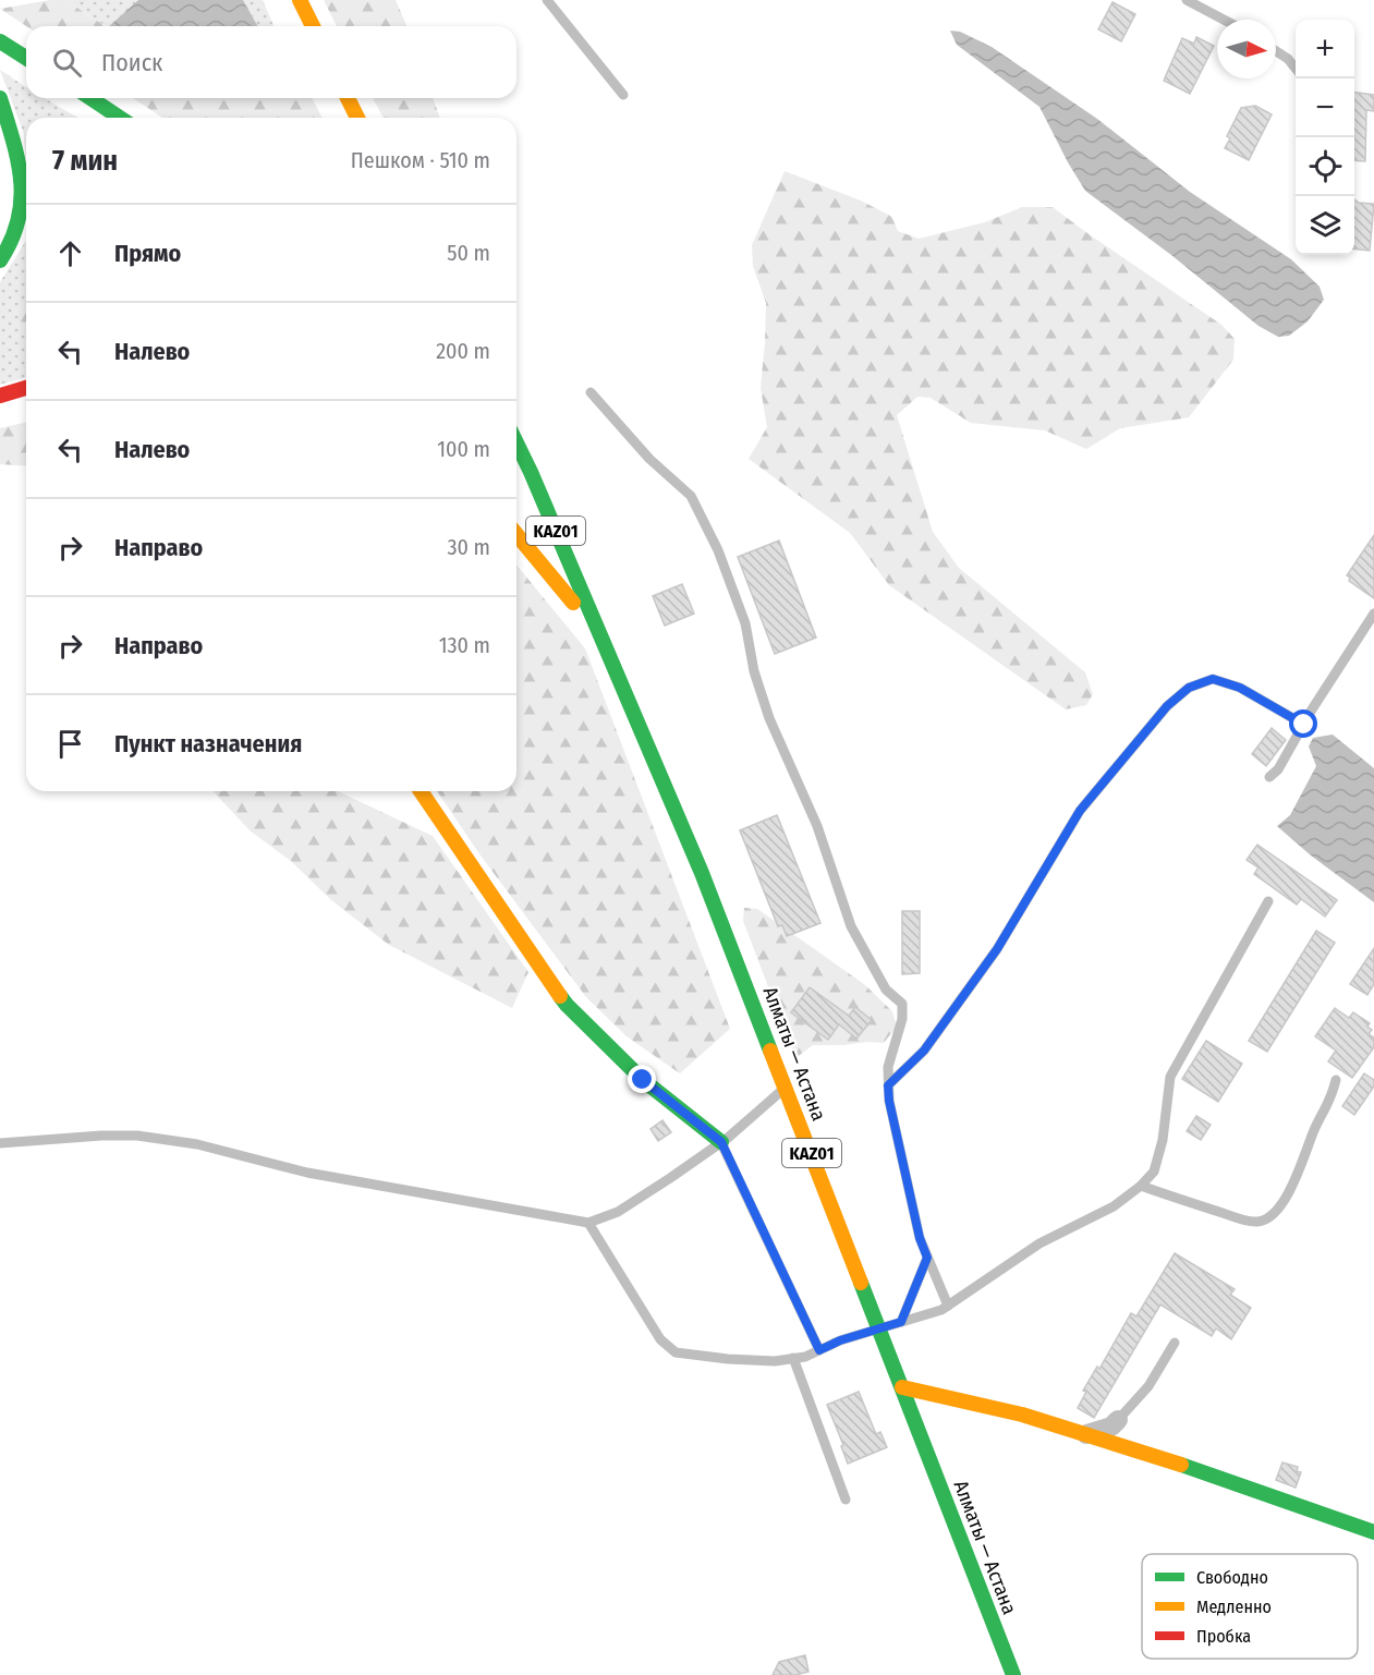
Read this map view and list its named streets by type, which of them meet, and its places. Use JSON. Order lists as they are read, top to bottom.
{
  "streets": {
    "main road": ["KАZ01", "Алматы — Астана"]
  },
  "crossings": [
    ["KАZ01", "Алматы — Астана"]
  ],
  "legend": ["Свободно", "Медленно", "Пробка"],
  "north": "right",
  "page": {
    "map_buttons": ["+", "−"],
    "search": "Поиск",
    "heading": ["7 мин", "Пешком · 510 m"],
    "list": [
      ["Прямо", "50 m"],
      ["Налево", "200 m"],
      ["Налево", "100 m"],
      ["Направо", "30 m"],
      ["Направо", "130 m"],
      "Пункт назначения"
    ]
  }
}
